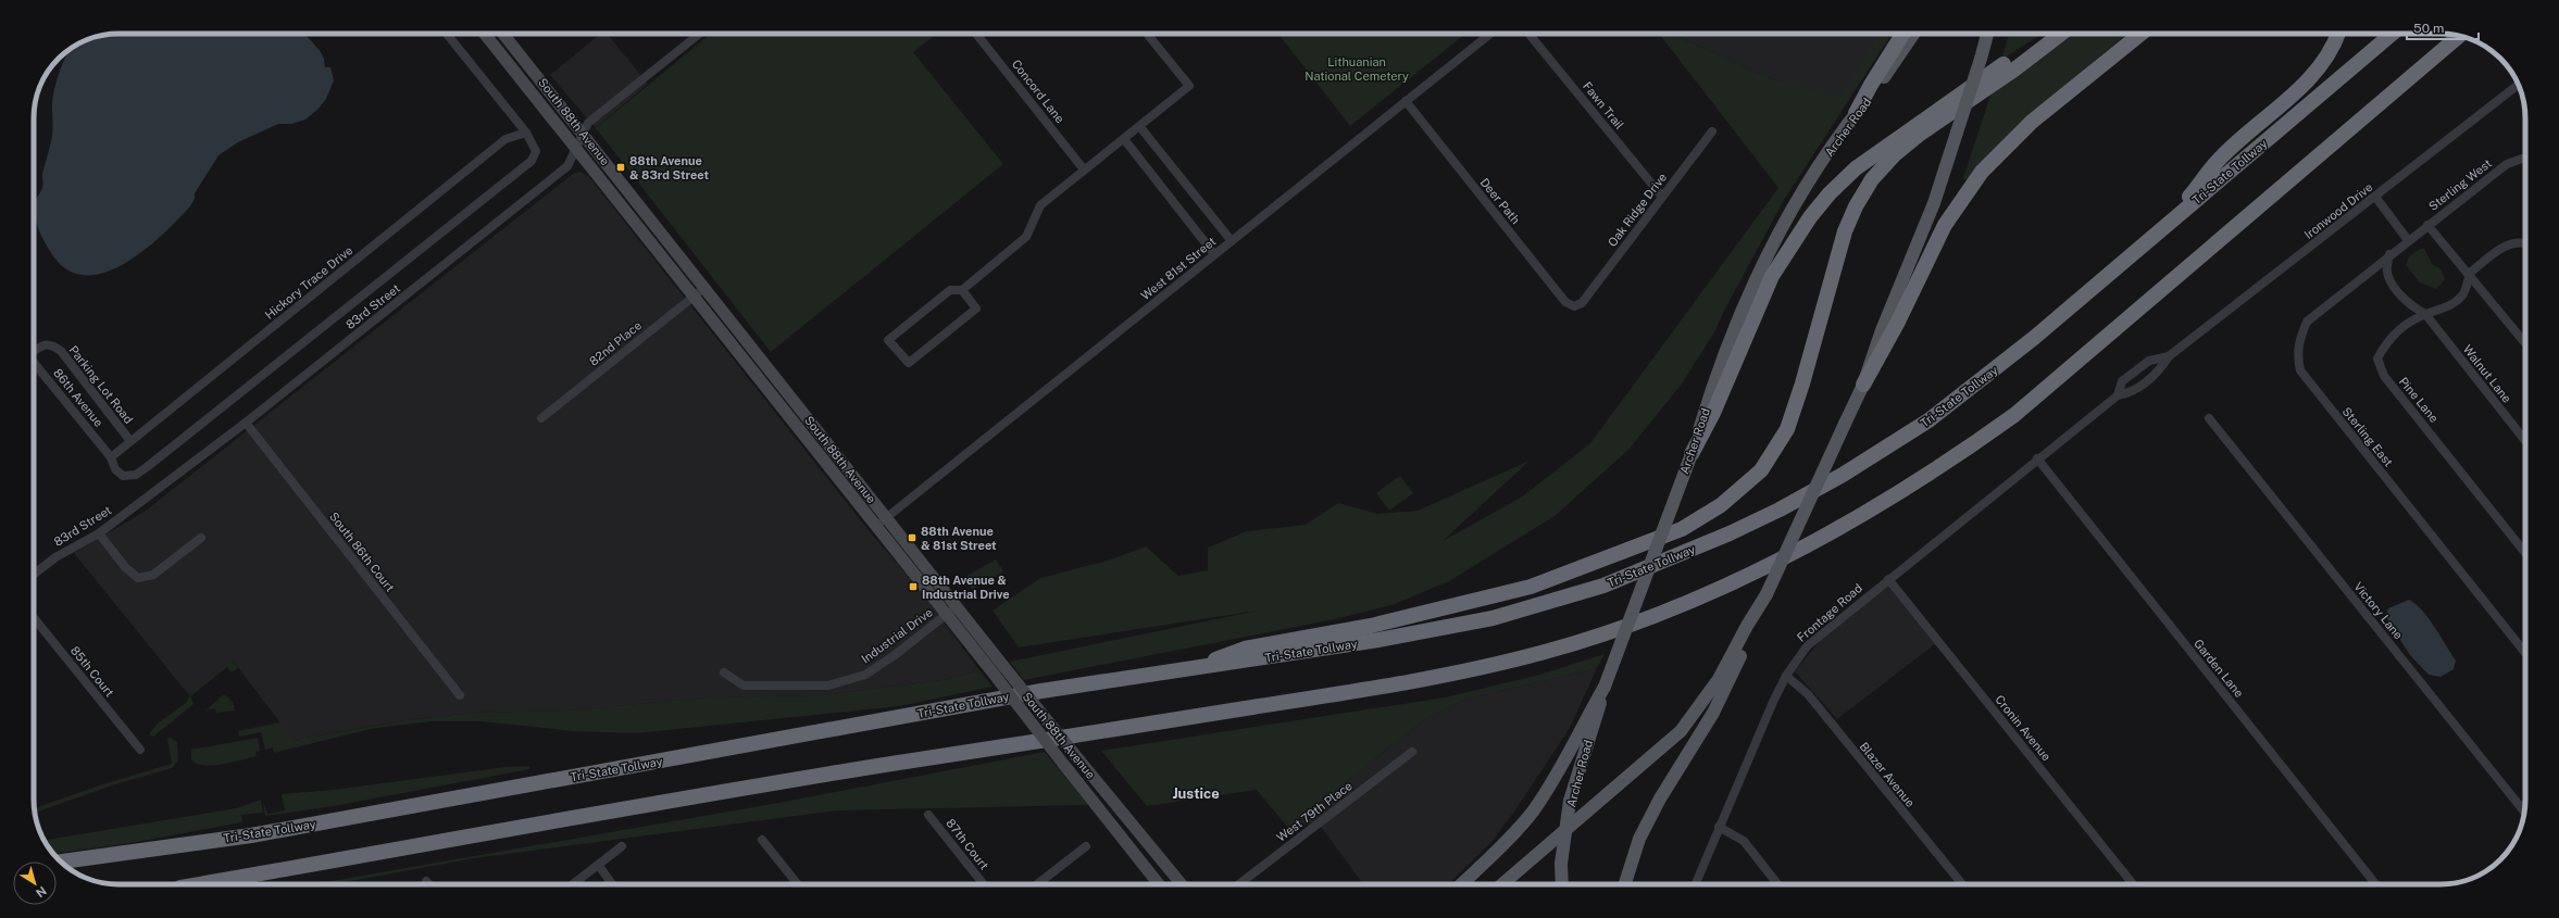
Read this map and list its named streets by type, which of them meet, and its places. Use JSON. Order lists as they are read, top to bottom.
{
  "streets": {
    "highway": ["Tri-State Tollway"],
    "main road": ["Archer Road"],
    "street": [
      "Concord Lane",
      "Fawn Trail",
      "South 88th Avenue",
      "Sterling West",
      "Deer Path",
      "Oak Ridge Drive",
      "Ironwood Drive",
      "West 81st Street",
      "Hickory Trace Drive",
      "83rd Street",
      "82nd Place",
      "Walnut Lane",
      "Parking Lot Road",
      "86th Avenue",
      "Pine Lane",
      "Sterling East",
      "South 86th Court",
      "Victory Lane",
      "Frontage Road",
      "Industrial Drive",
      "Garden Lane",
      "85th Court",
      "Cronin Avenue",
      "Blazer Avenue",
      "West 79th Place",
      "87th Court"
    ]
  },
  "crossings": [
    ["Fawn Trail", "Oak Ridge Drive"],
    ["South 88th Avenue", "West 81st Street"],
    ["South 88th Avenue", "83rd Street"],
    ["South 88th Avenue", "82nd Place"],
    ["South 88th Avenue", "Industrial Drive"],
    ["Sterling West", "Walnut Lane"],
    ["Sterling West", "Pine Lane"],
    ["Sterling West", "Sterling East"],
    ["Deer Path", "Oak Ridge Drive"],
    ["Deer Path", "West 81st Street"],
    ["Ironwood Drive", "Frontage Road"],
    ["Ironwood Drive", "Garden Lane"],
    ["Hickory Trace Drive", "Parking Lot Road"],
    ["Hickory Trace Drive", "86th Avenue"],
    ["83rd Street", "South 86th Court"],
    ["Walnut Lane", "Pine Lane"],
    ["Walnut Lane", "Sterling East"],
    ["Pine Lane", "Sterling East"],
    ["Frontage Road", "Garden Lane"],
    ["Frontage Road", "Cronin Avenue"],
    ["Frontage Road", "Blazer Avenue"]
  ],
  "districts": ["Justice"],
  "parks": ["Lithuanian National Cemetery"],
  "places": {
    "transit": ["88th Avenue & 83rd Street", "88th Avenue & 81st Street", "88th Avenue & Industrial Drive"]
  },
  "scale_bar": "50 m",
  "north": "bottom right"
}
